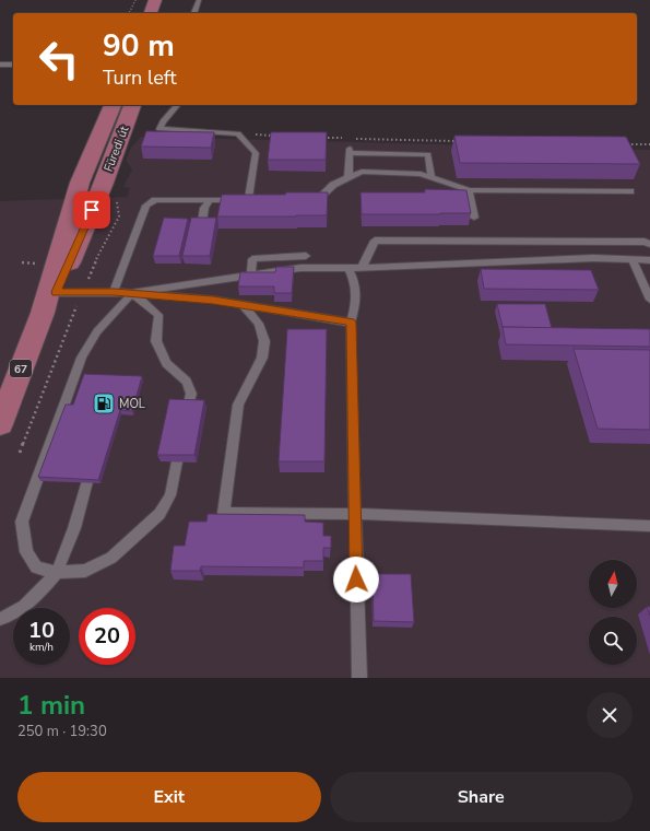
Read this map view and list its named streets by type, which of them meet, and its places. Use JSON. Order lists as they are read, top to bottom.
{
  "streets": {
    "main road": ["Füredi út", "67"]
  },
  "places": {
    "fuel station": ["MOL"]
  },
  "north": "top",
  "page": {
    "turn": ["90 m", "Turn left"],
    "speed": "10 km/h",
    "limit": "20",
    "heading": ["1 min", "250 m · 19:30"],
    "buttons": ["Exit", "Share"]
  }
}
